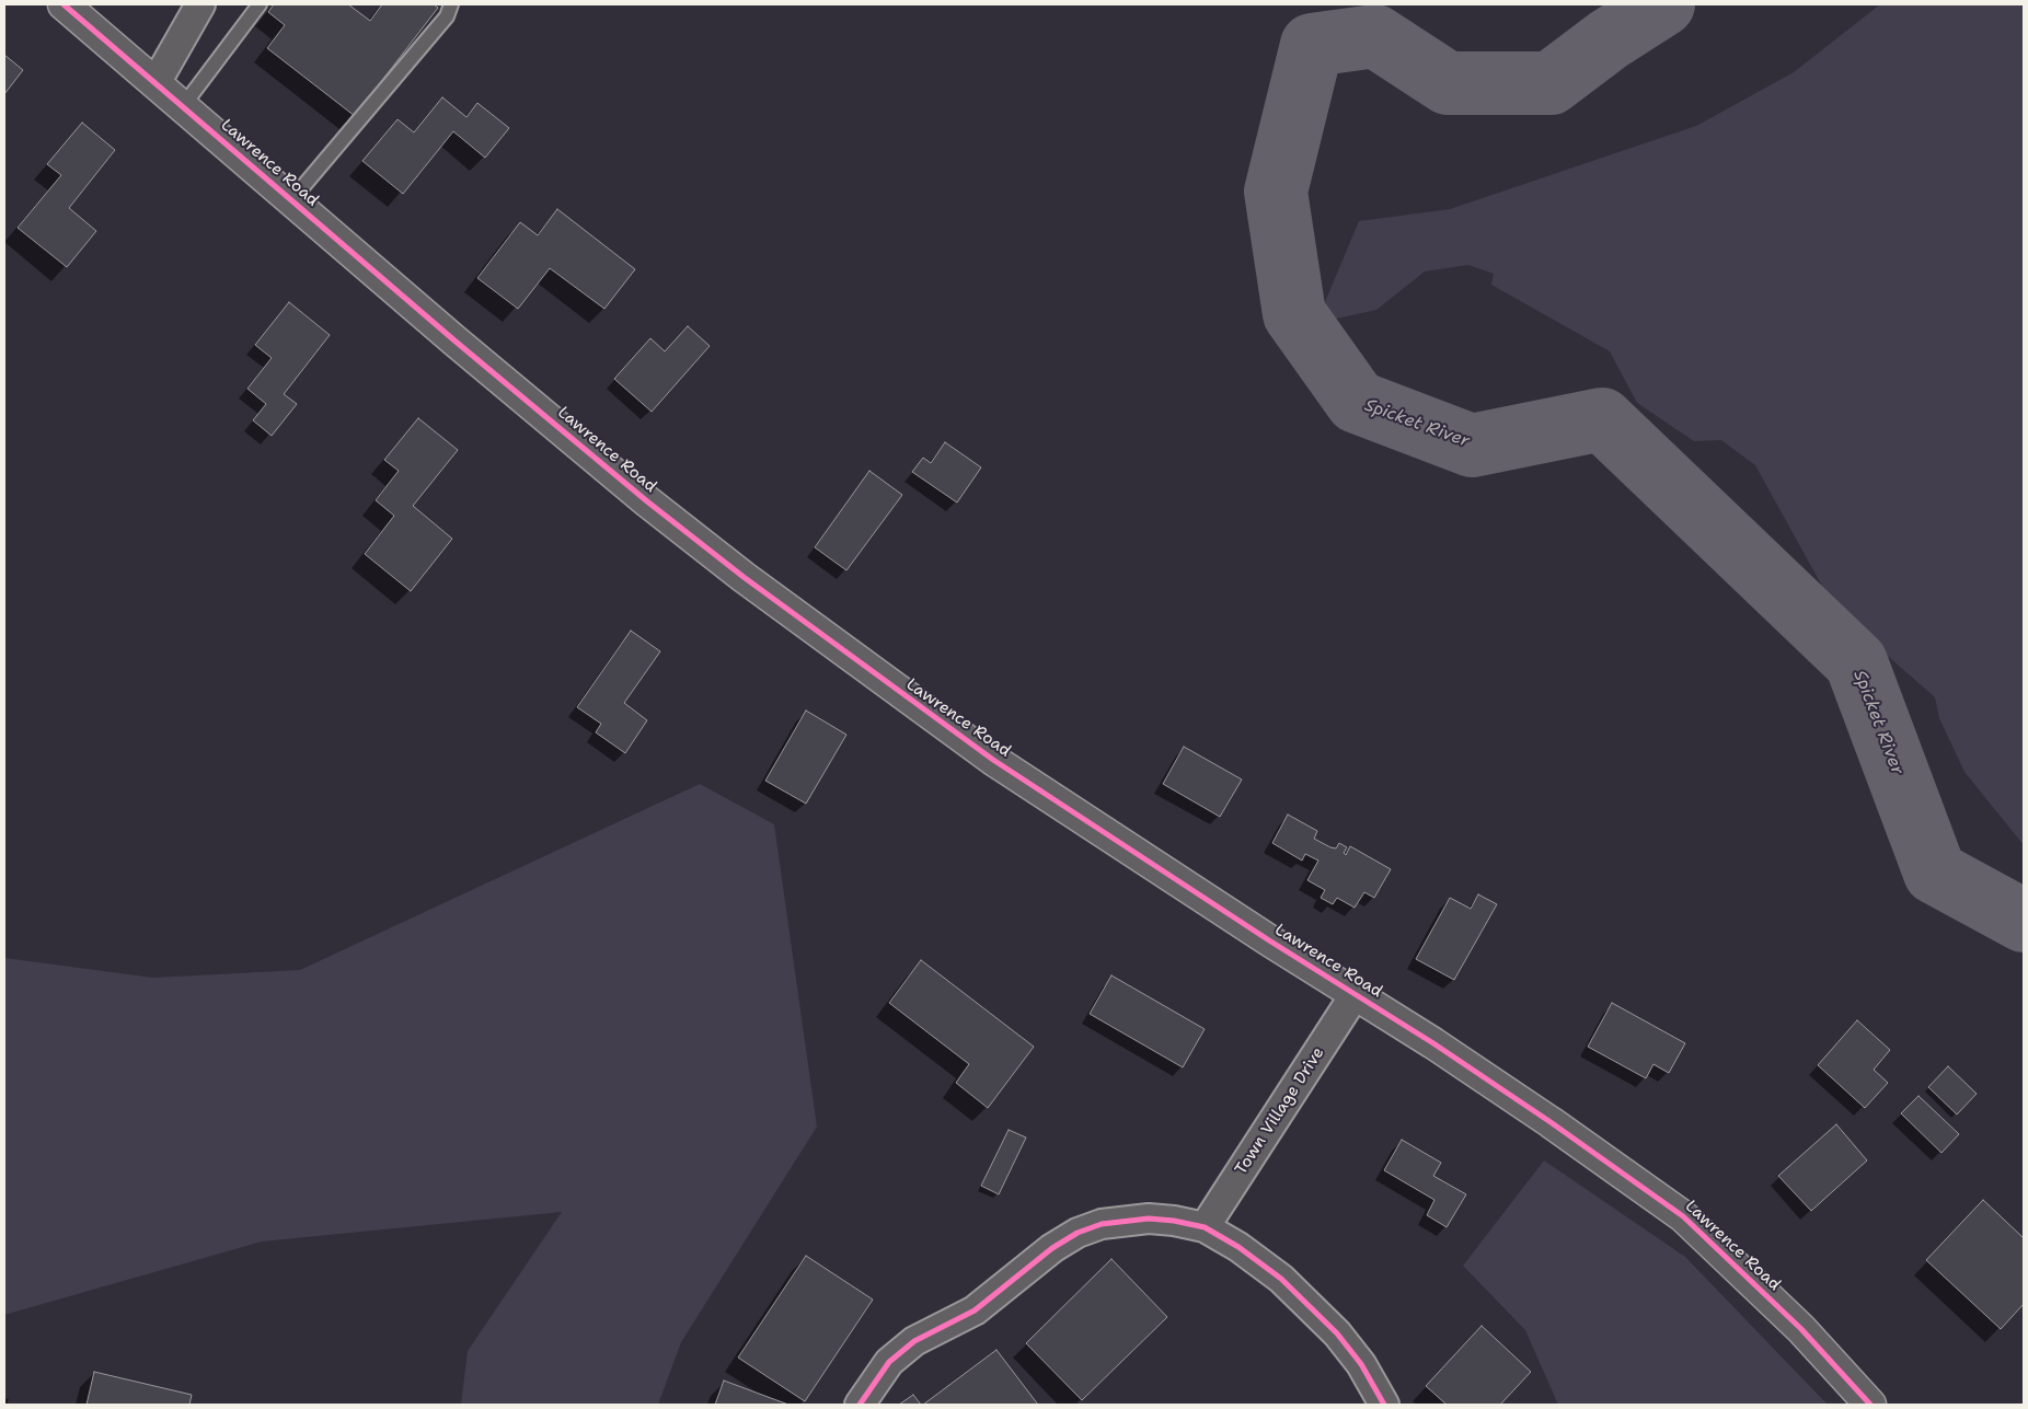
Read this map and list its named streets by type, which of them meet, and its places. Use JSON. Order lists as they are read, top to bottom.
{
  "streets": {
    "street": ["Lawrence Road", "Town Village Drive"]
  },
  "crossings": [
    ["Lawrence Road", "Town Village Drive"]
  ],
  "water": ["Spicket River"]
}
